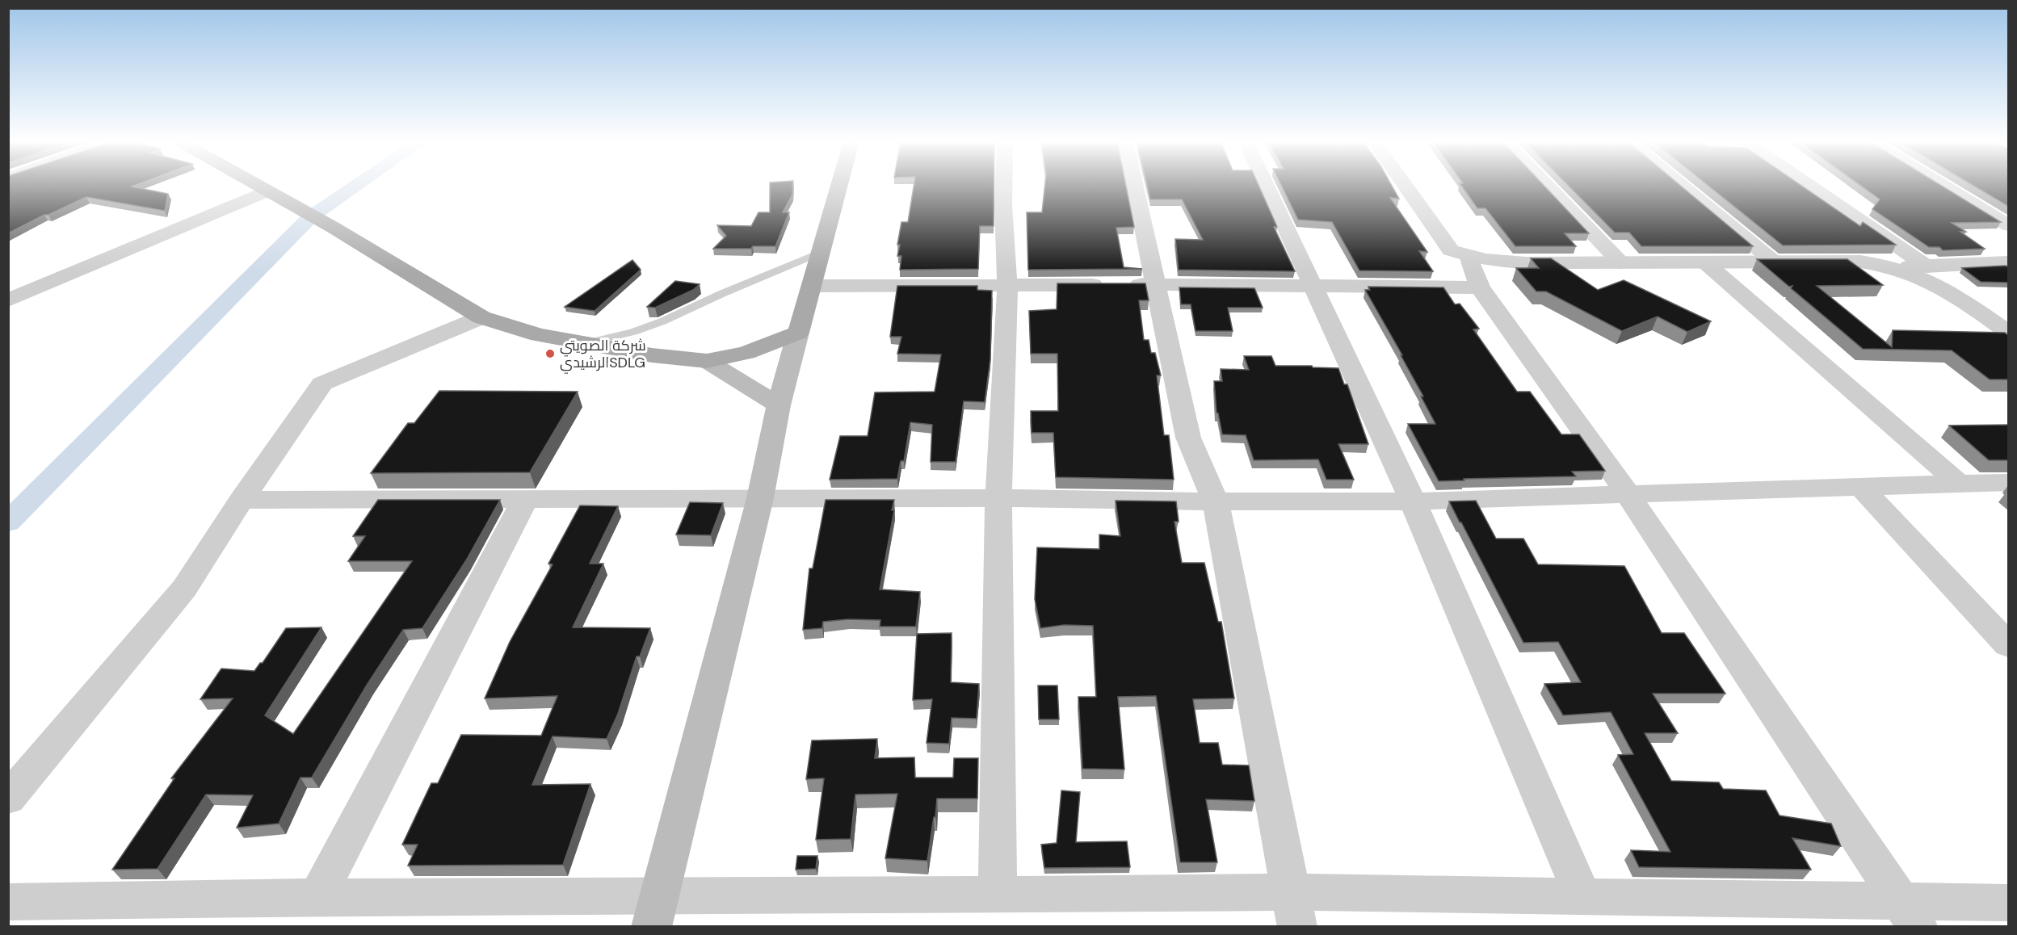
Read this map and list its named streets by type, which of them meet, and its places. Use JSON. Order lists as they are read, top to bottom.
{
  "places": ["شركة الصويتي الرشيديSDLG"]
}
